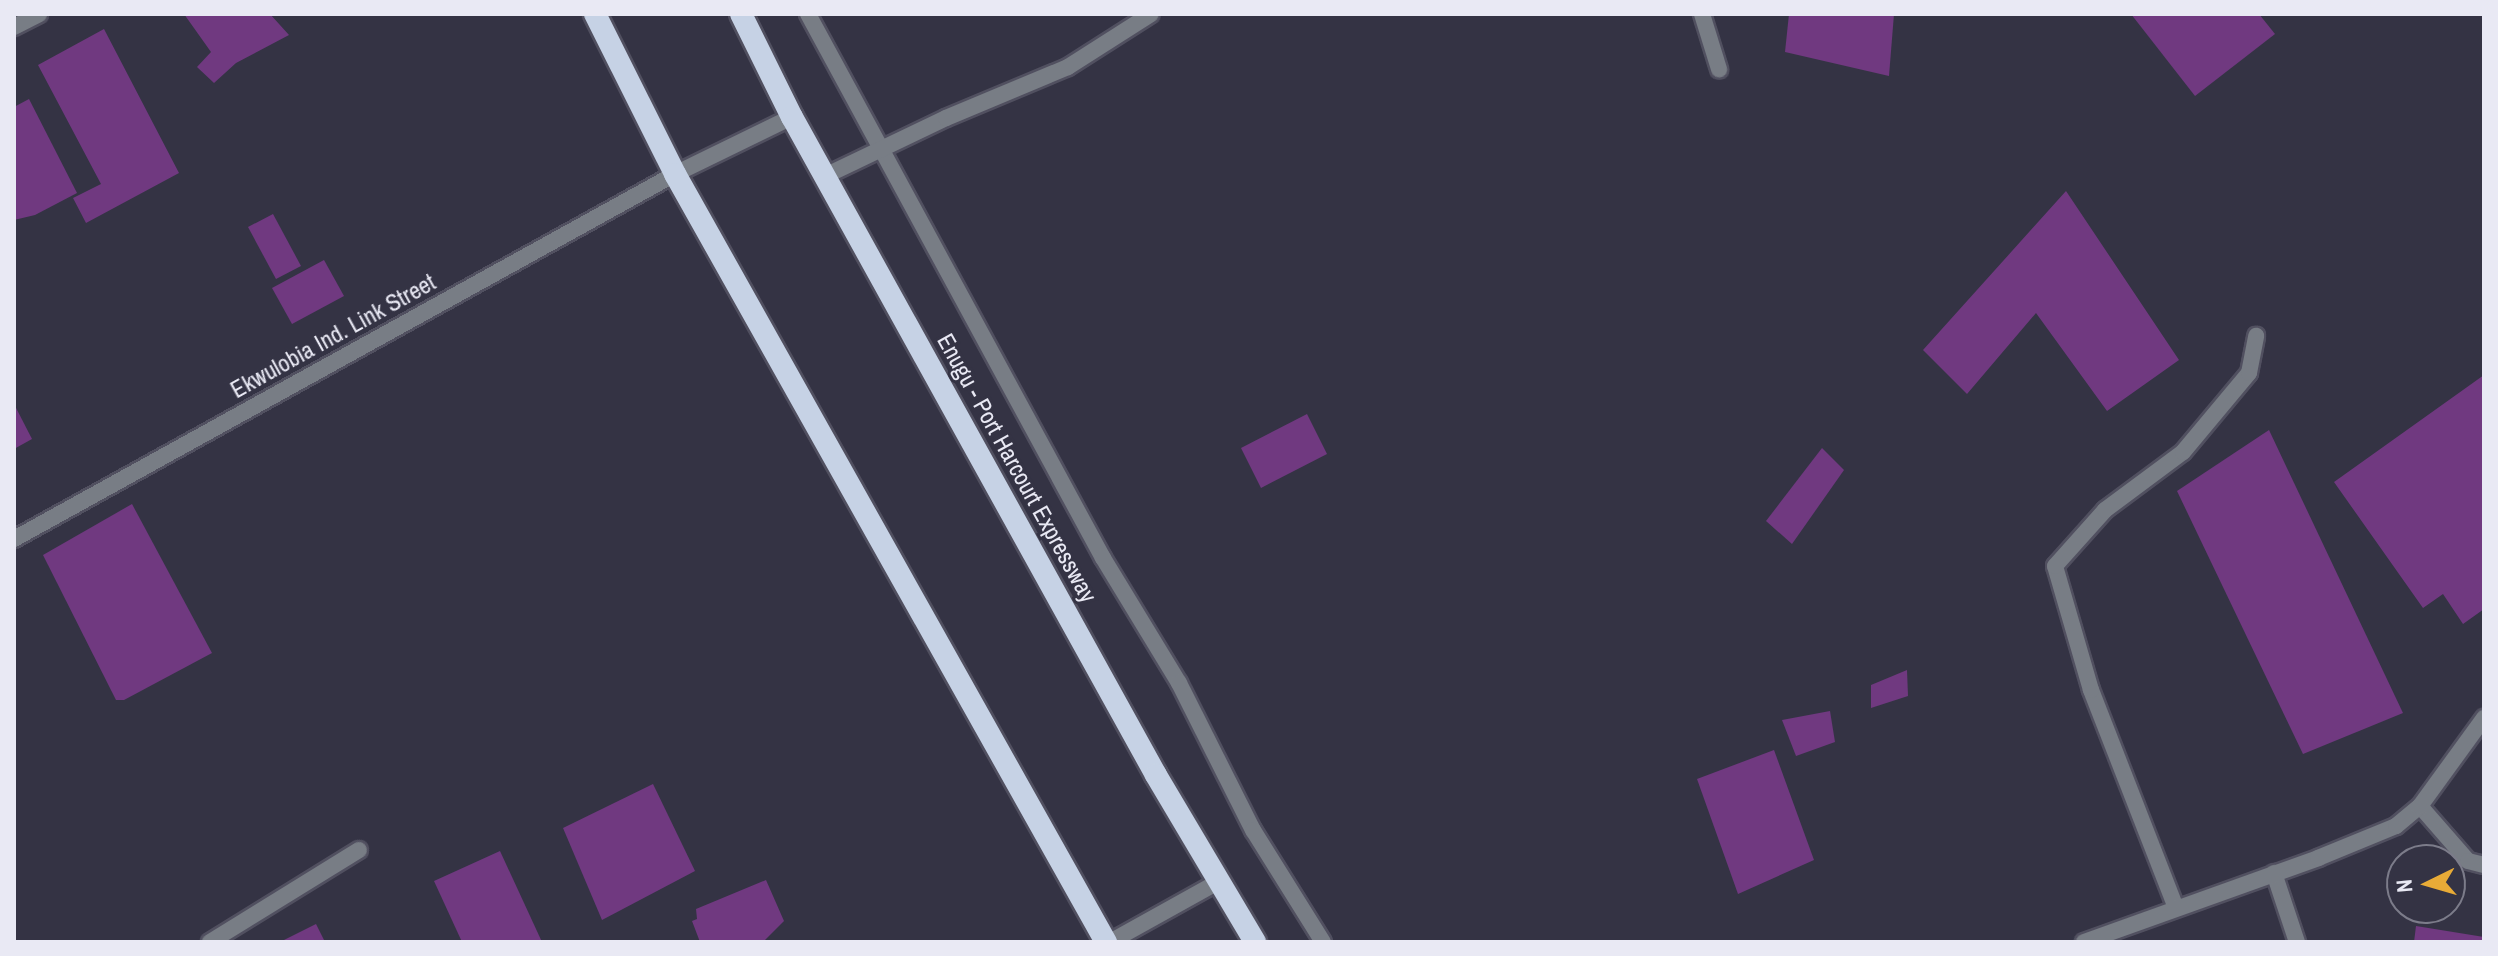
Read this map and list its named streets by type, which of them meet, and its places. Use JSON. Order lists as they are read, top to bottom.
{
  "streets": {
    "highway": ["Enugu - Port Harcourt Expressway"],
    "street": ["Ekwulobia Ind. Link Street"]
  },
  "crossings": [
    ["Ekwulobia Ind. Link Street", "Enugu - Port Harcourt Expressway"]
  ],
  "north": "left"
}
